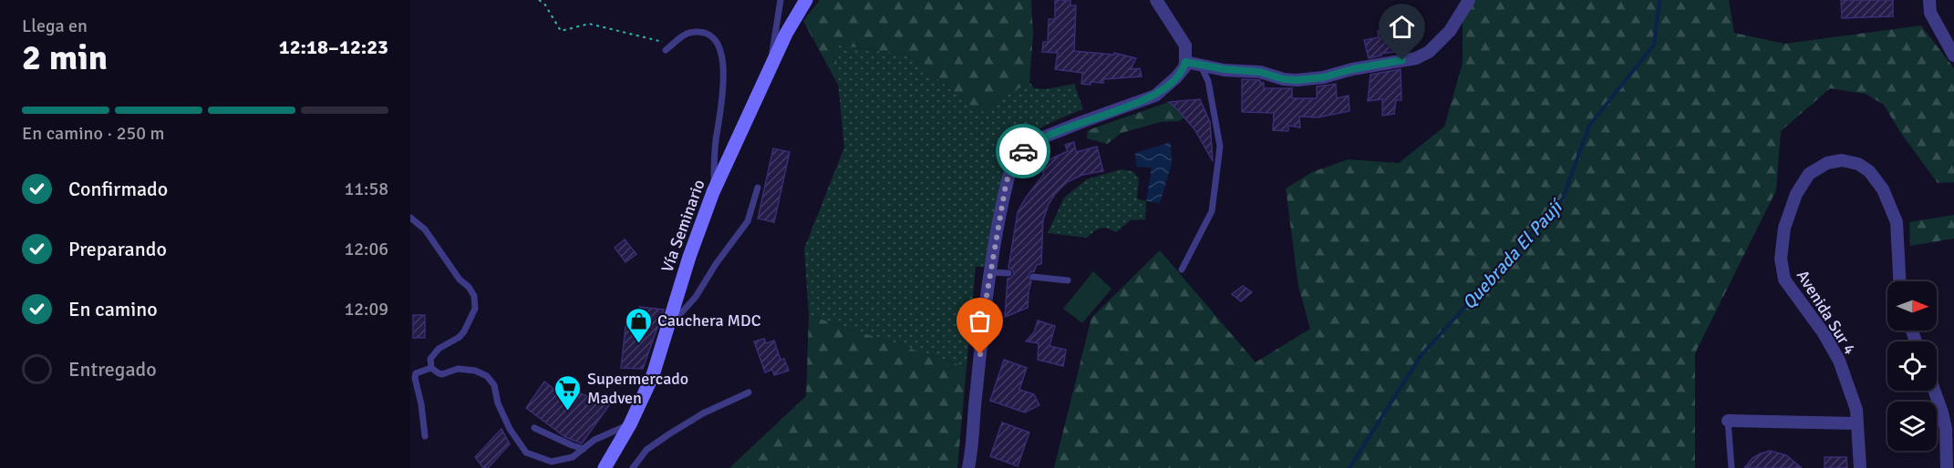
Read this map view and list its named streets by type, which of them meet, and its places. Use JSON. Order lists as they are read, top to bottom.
{
  "streets": {
    "main road": ["Vía Seminario"],
    "street": ["Avenida Sur 4"]
  },
  "water": ["Quebrada El Paují"],
  "places": {
    "shop": ["Cauchera MDC"],
    "supermarket": ["Supermercado Madven"]
  },
  "north": "right",
  "page": {
    "heading": ["2 min", "Llega en", "12:18–12:23"],
    "bar": "En camino · 250 m",
    "list": [
      ["Confirmado", "11:58"],
      ["Preparando", "12:06"],
      ["En camino", "12:09"],
      "Entregado"
    ]
  }
}
